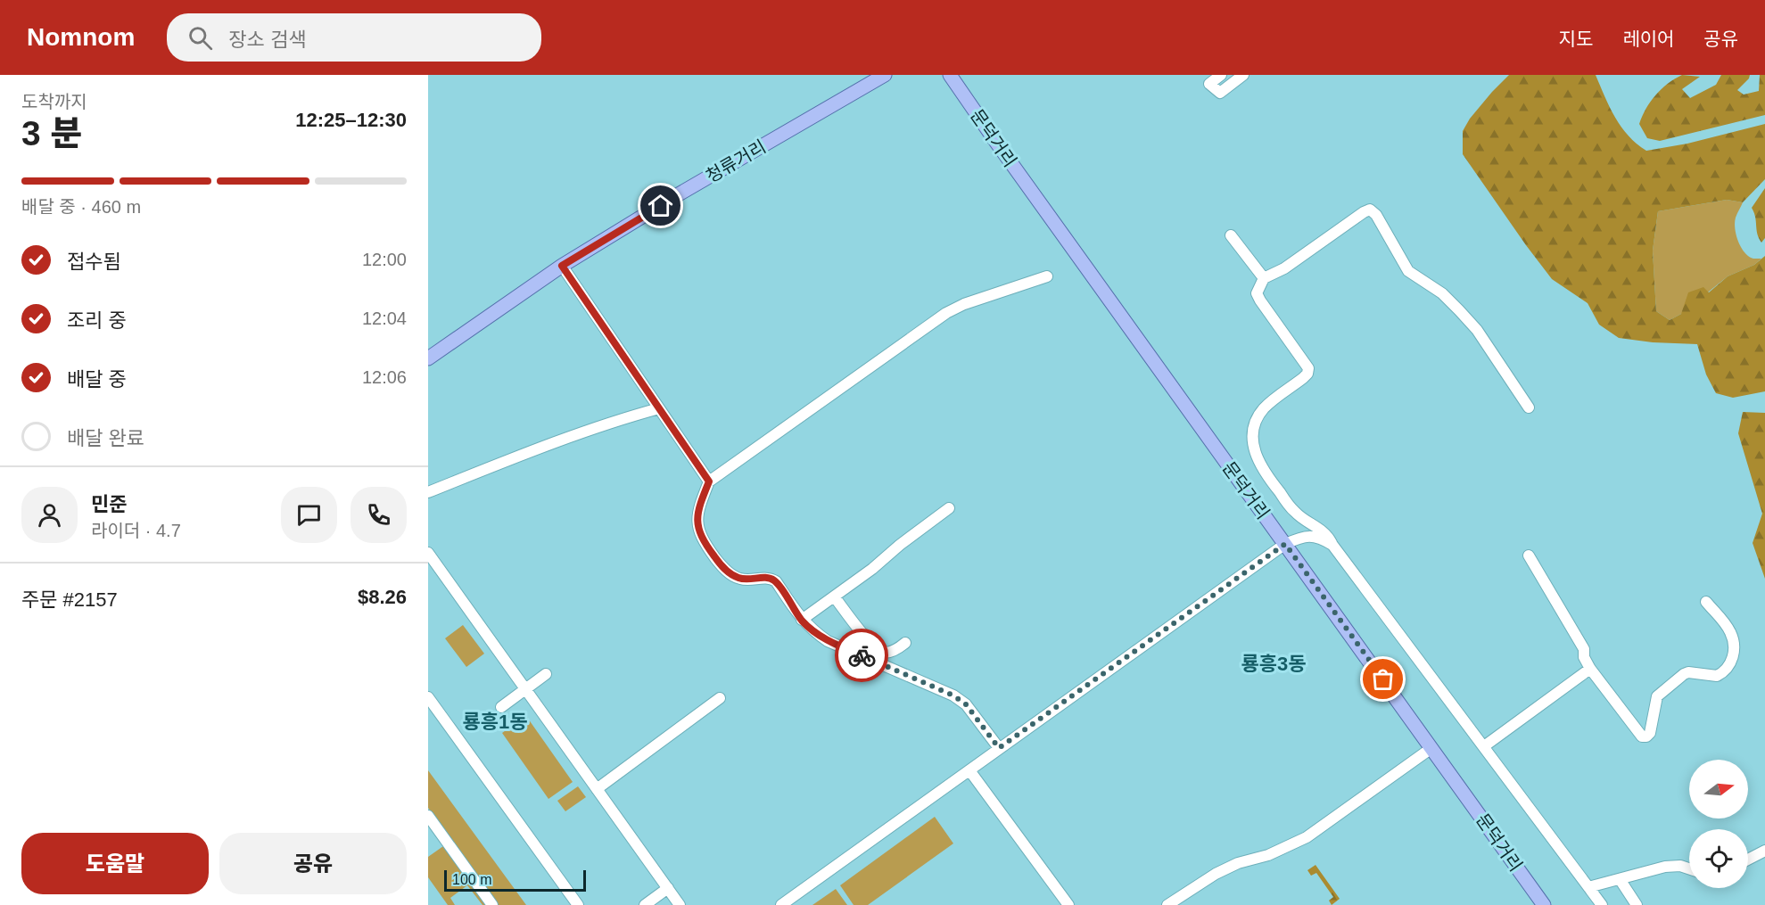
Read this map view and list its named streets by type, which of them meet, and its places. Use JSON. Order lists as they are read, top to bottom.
{
  "streets": {
    "main road": ["문덕거리", "청류거리"]
  },
  "districts": ["룡흥3동", "룡흥1동"],
  "scale_bar": "100 m",
  "north": "right",
  "page": {
    "header": "Nomnom",
    "search": "장소 검색",
    "nav": ["지도", "레이어", "공유"],
    "heading": ["3 분", "도착까지", "12:25–12:30"],
    "panel": [
      "민준",
      "라이더 · 4.7",
      "주문 #2157",
      "$8.26"
    ],
    "bar": "배달 중 · 460 m",
    "list": [
      ["접수됨", "12:00"],
      ["조리 중", "12:04"],
      ["배달 중", "12:06"],
      "배달 완료"
    ],
    "buttons": ["도움말", "공유"],
    "scale": "100 m"
  }
}
